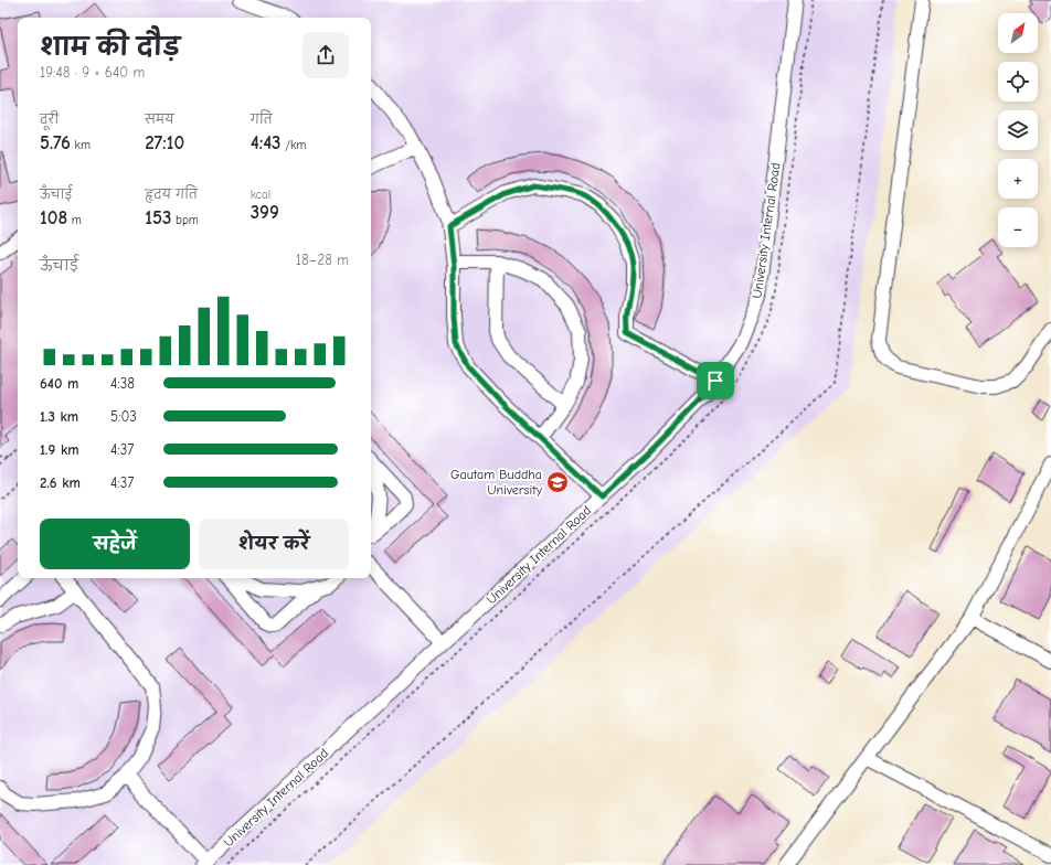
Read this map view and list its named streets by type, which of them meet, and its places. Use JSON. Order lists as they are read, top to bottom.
{
  "streets": {
    "street": ["University Internal Road"]
  },
  "places": {
    "school or university": ["Gautam Buddha University"]
  },
  "north": "top right",
  "page": {
    "map_buttons": ["+", "−"],
    "heading": ["शाम की दौड़", "19:48 · 9 × 640 m"],
    "stats": [
      ["दूरी", "5.76 km"],
      ["समय", "27:10"],
      ["गति", "4:43 /km"],
      ["ऊँचाई", "108 m"],
      ["हृदय गति", "153 bpm"],
      ["kcal", "399"]
    ],
    "chart": ["ऊँचाई", "18–28 m"],
    "list": [
      {
        "name": "640 m",
        "note": "4:38"
      },
      {
        "name": "1.3 km",
        "note": "5:03"
      },
      {
        "name": "1.9 km",
        "note": "4:37"
      },
      {
        "name": "2.6 km",
        "note": "4:37"
      }
    ],
    "buttons": ["सहेजें", "शेयर करें"]
  }
}
